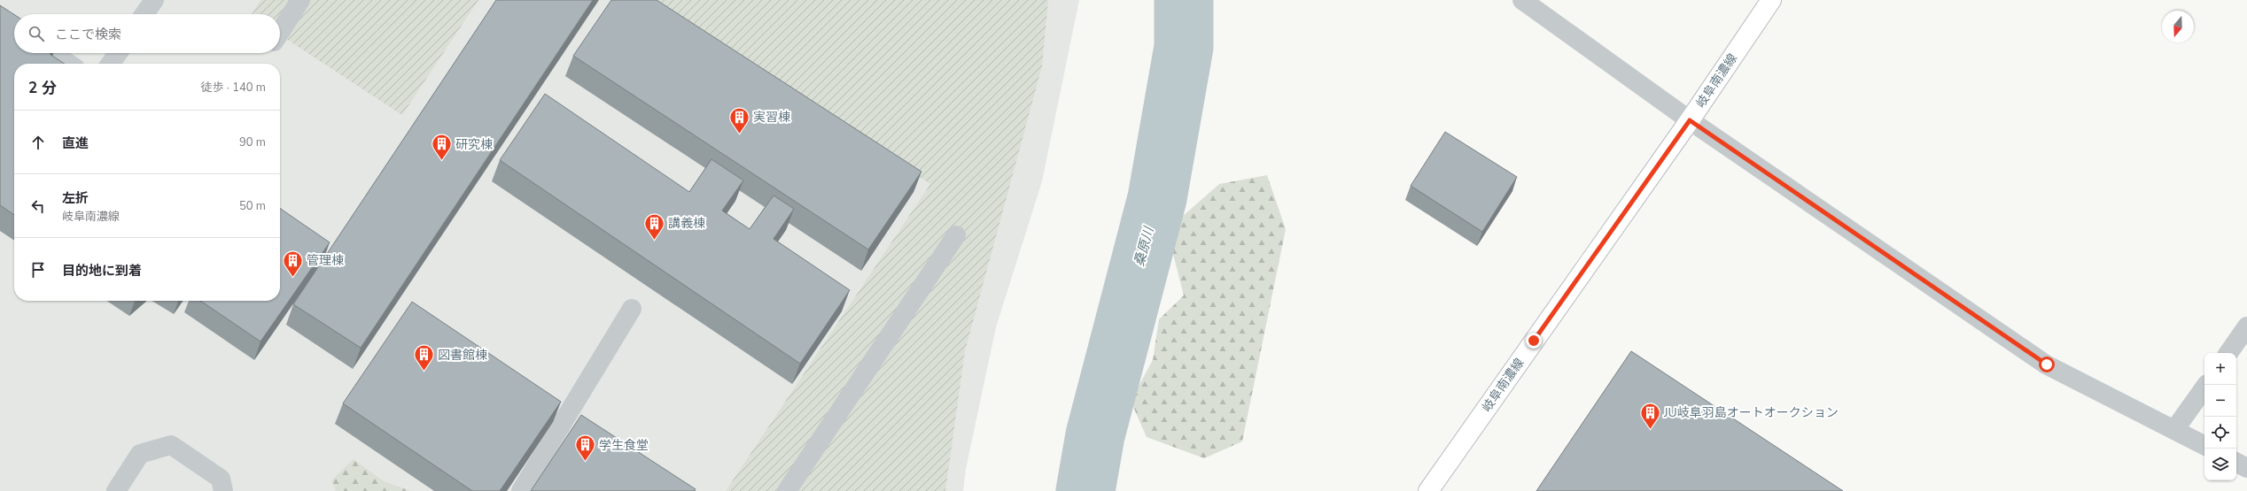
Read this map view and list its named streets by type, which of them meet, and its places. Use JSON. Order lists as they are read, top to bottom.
{
  "streets": {
    "main road": ["岐阜南濃線"]
  },
  "water": ["桑原川"],
  "places": {
    "building": [
      "実習棟",
      "研究棟",
      "講義棟",
      "管理棟",
      "図書館棟",
      "JU岐阜羽島オートオークション",
      "学生食堂"
    ]
  },
  "north": "bottom",
  "page": {
    "search": "ここで検索",
    "heading": ["2 分", "徒歩 · 140 m"],
    "list": [
      ["直進", "90 m"],
      ["左折", "岐阜南濃線", "50 m"],
      "目的地に到着"
    ],
    "map_buttons": ["+", "−"]
  }
}
